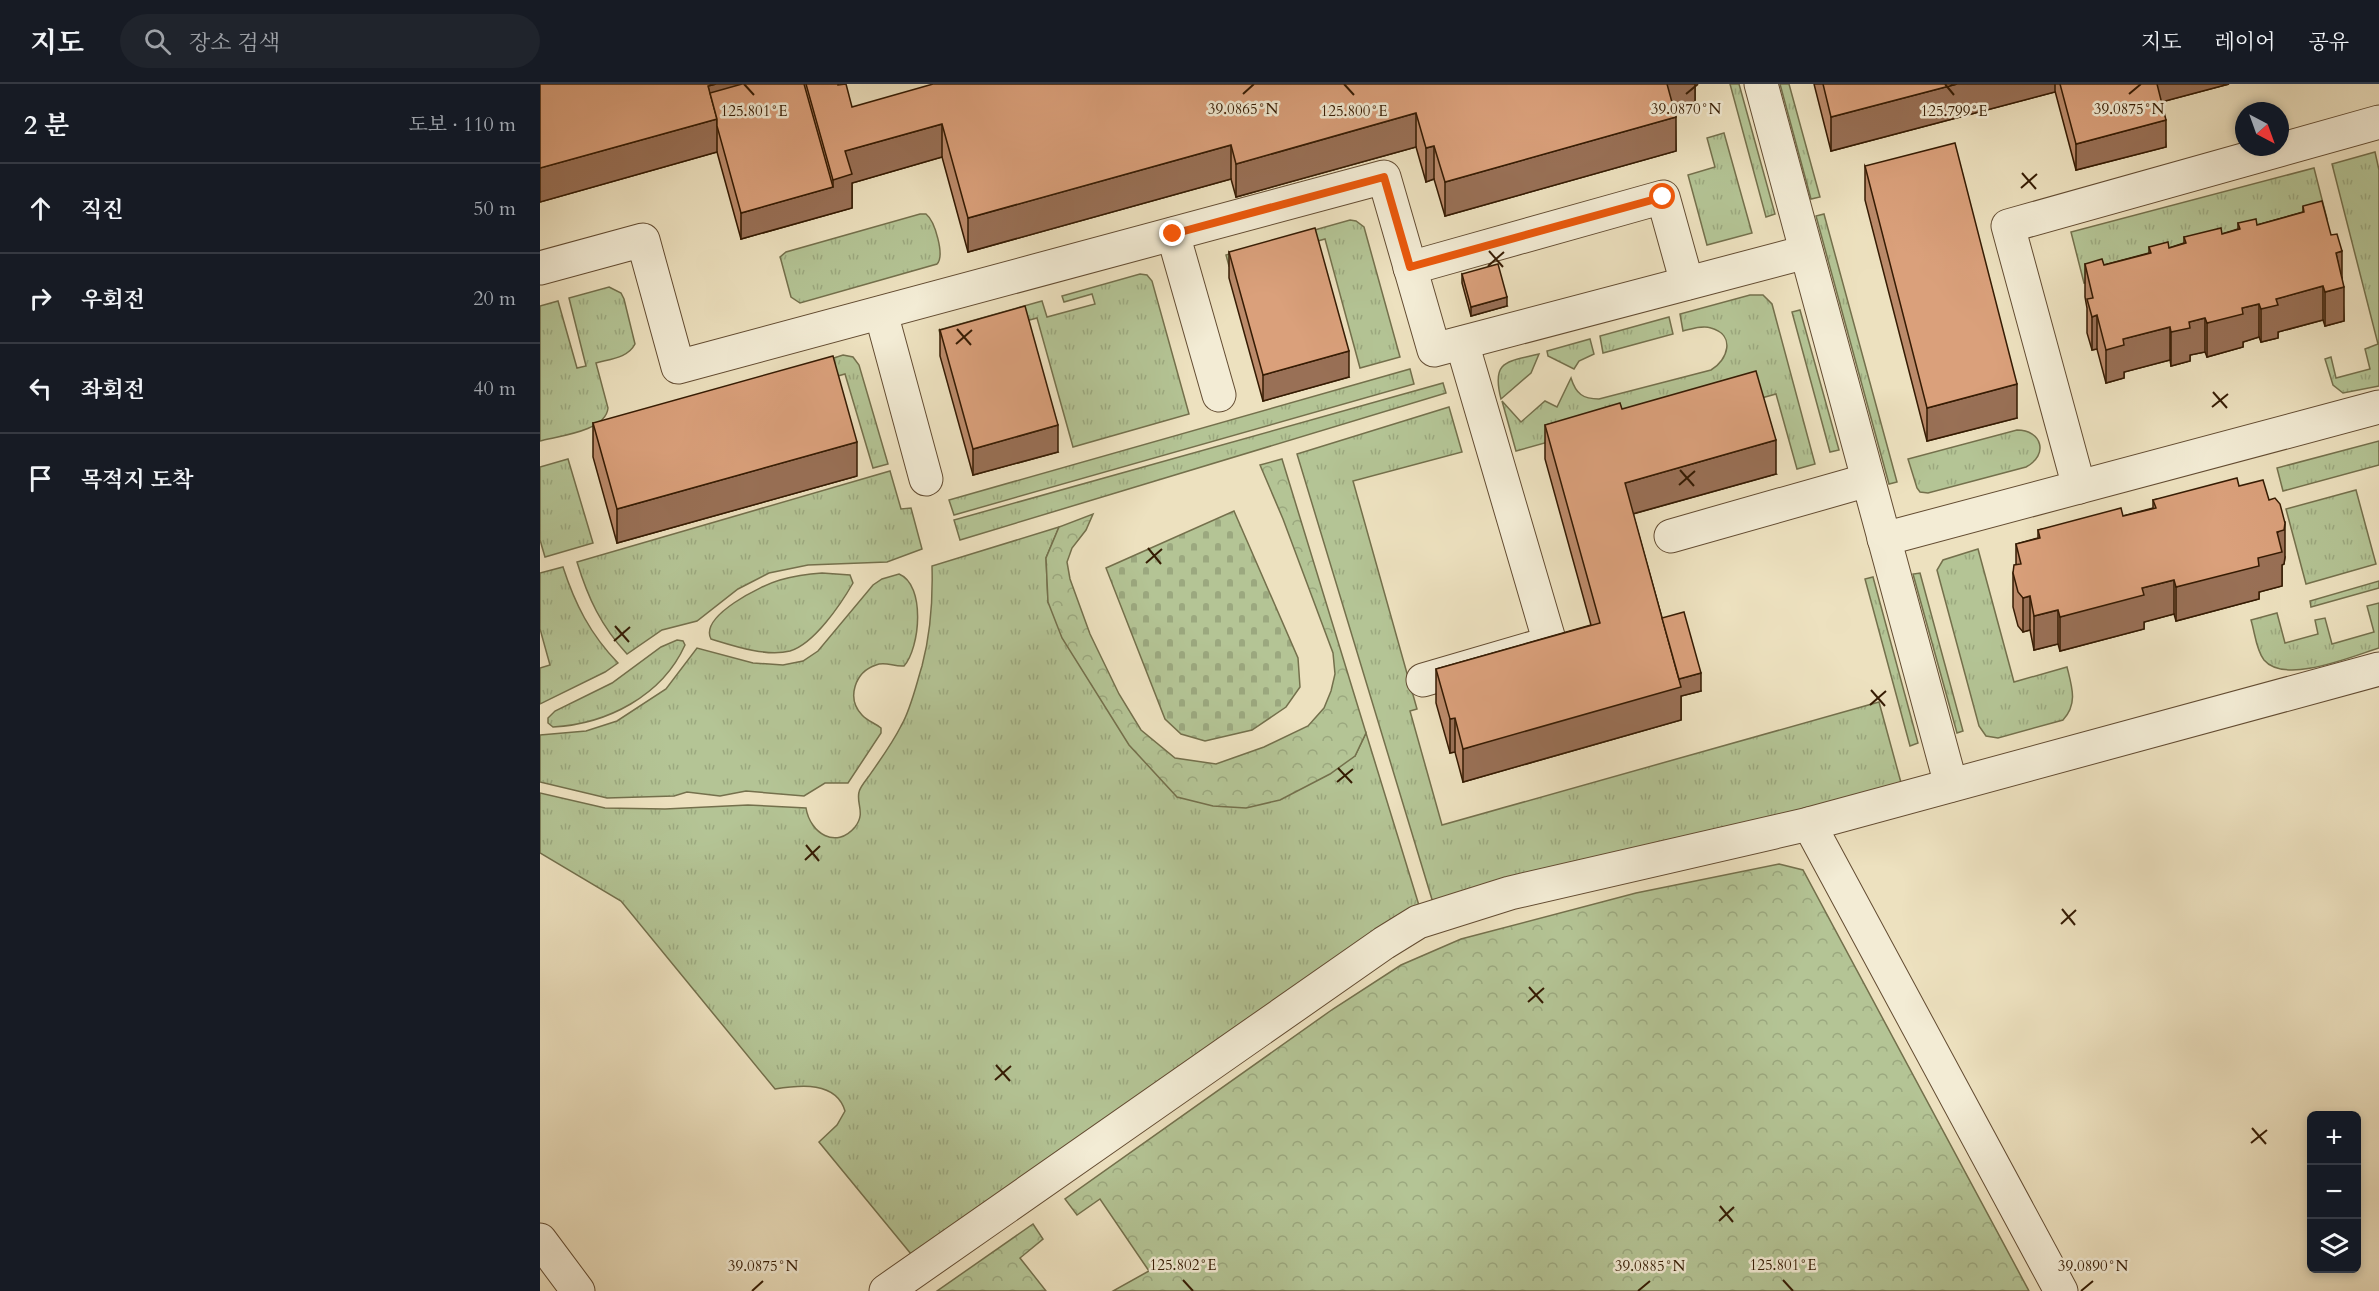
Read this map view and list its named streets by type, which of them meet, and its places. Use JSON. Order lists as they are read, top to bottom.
{
  "north": "bottom right",
  "page": {
    "header": "지도",
    "search": "장소 검색",
    "nav": ["지도", "레이어", "공유"],
    "heading": ["2 분", "도보 · 110 m"],
    "list": [
      ["직진", "50 m"],
      ["우회전", "20 m"],
      ["좌회전", "40 m"],
      "목적지 도착"
    ],
    "map_buttons": ["+", "−"]
  },
  "coordinates": [
    "39.0865°N",
    "39.0870°N",
    "39.0875°N",
    "125.800°E",
    "125.799°E",
    "125.801°E",
    "125.802°E",
    "39.0885°N",
    "39.0890°N"
  ]
}
